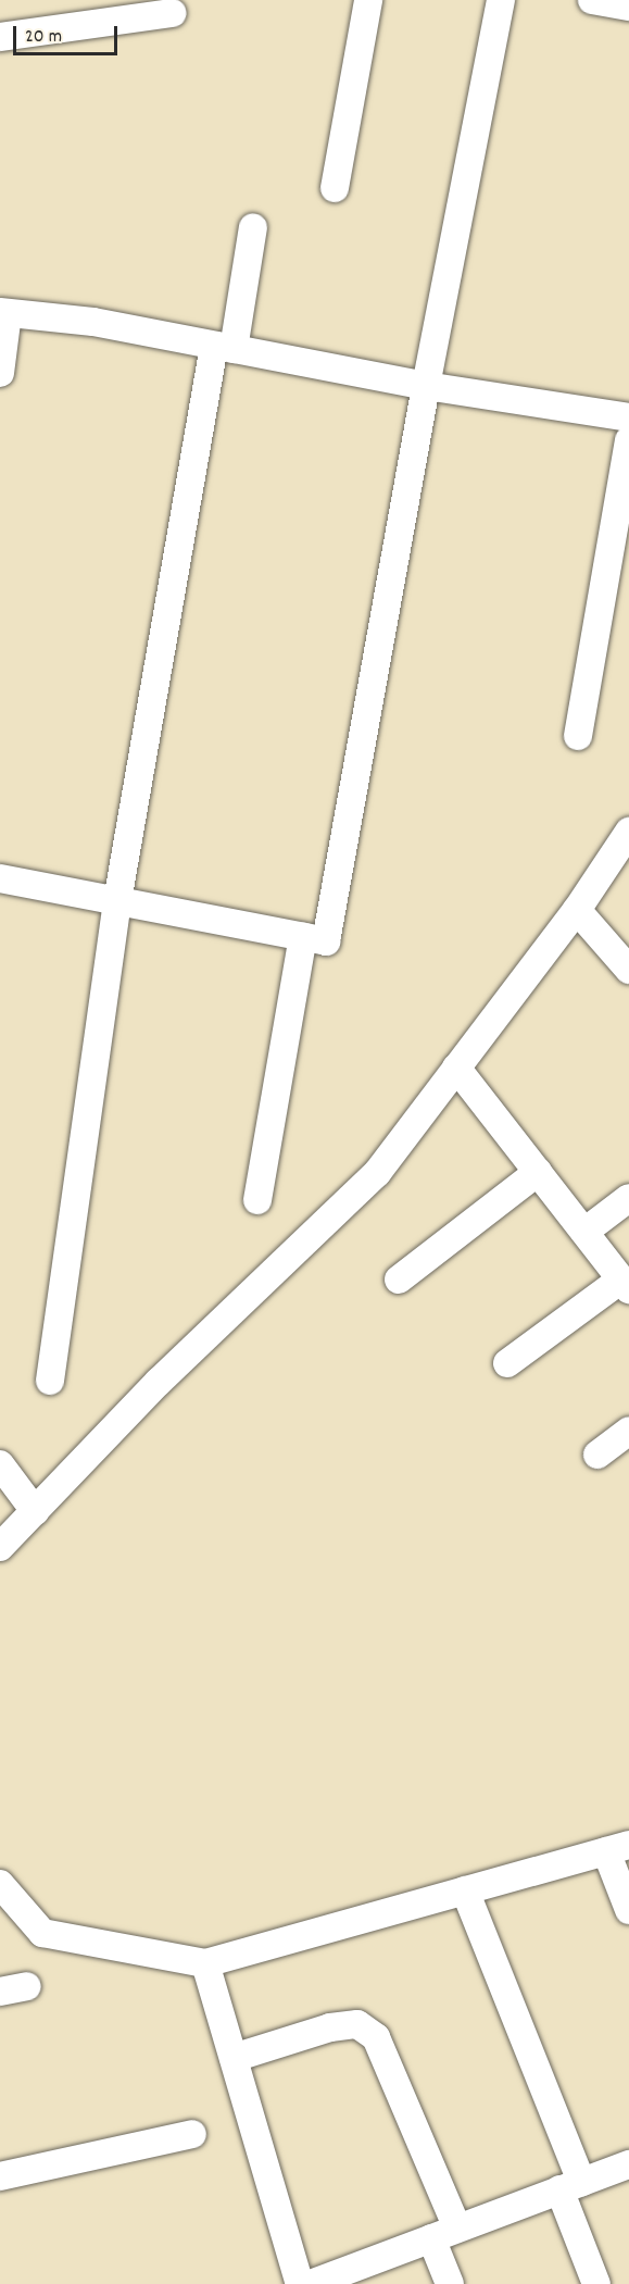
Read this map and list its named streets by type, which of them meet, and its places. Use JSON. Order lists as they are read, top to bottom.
{
  "scale_bar": "20 m"
}
